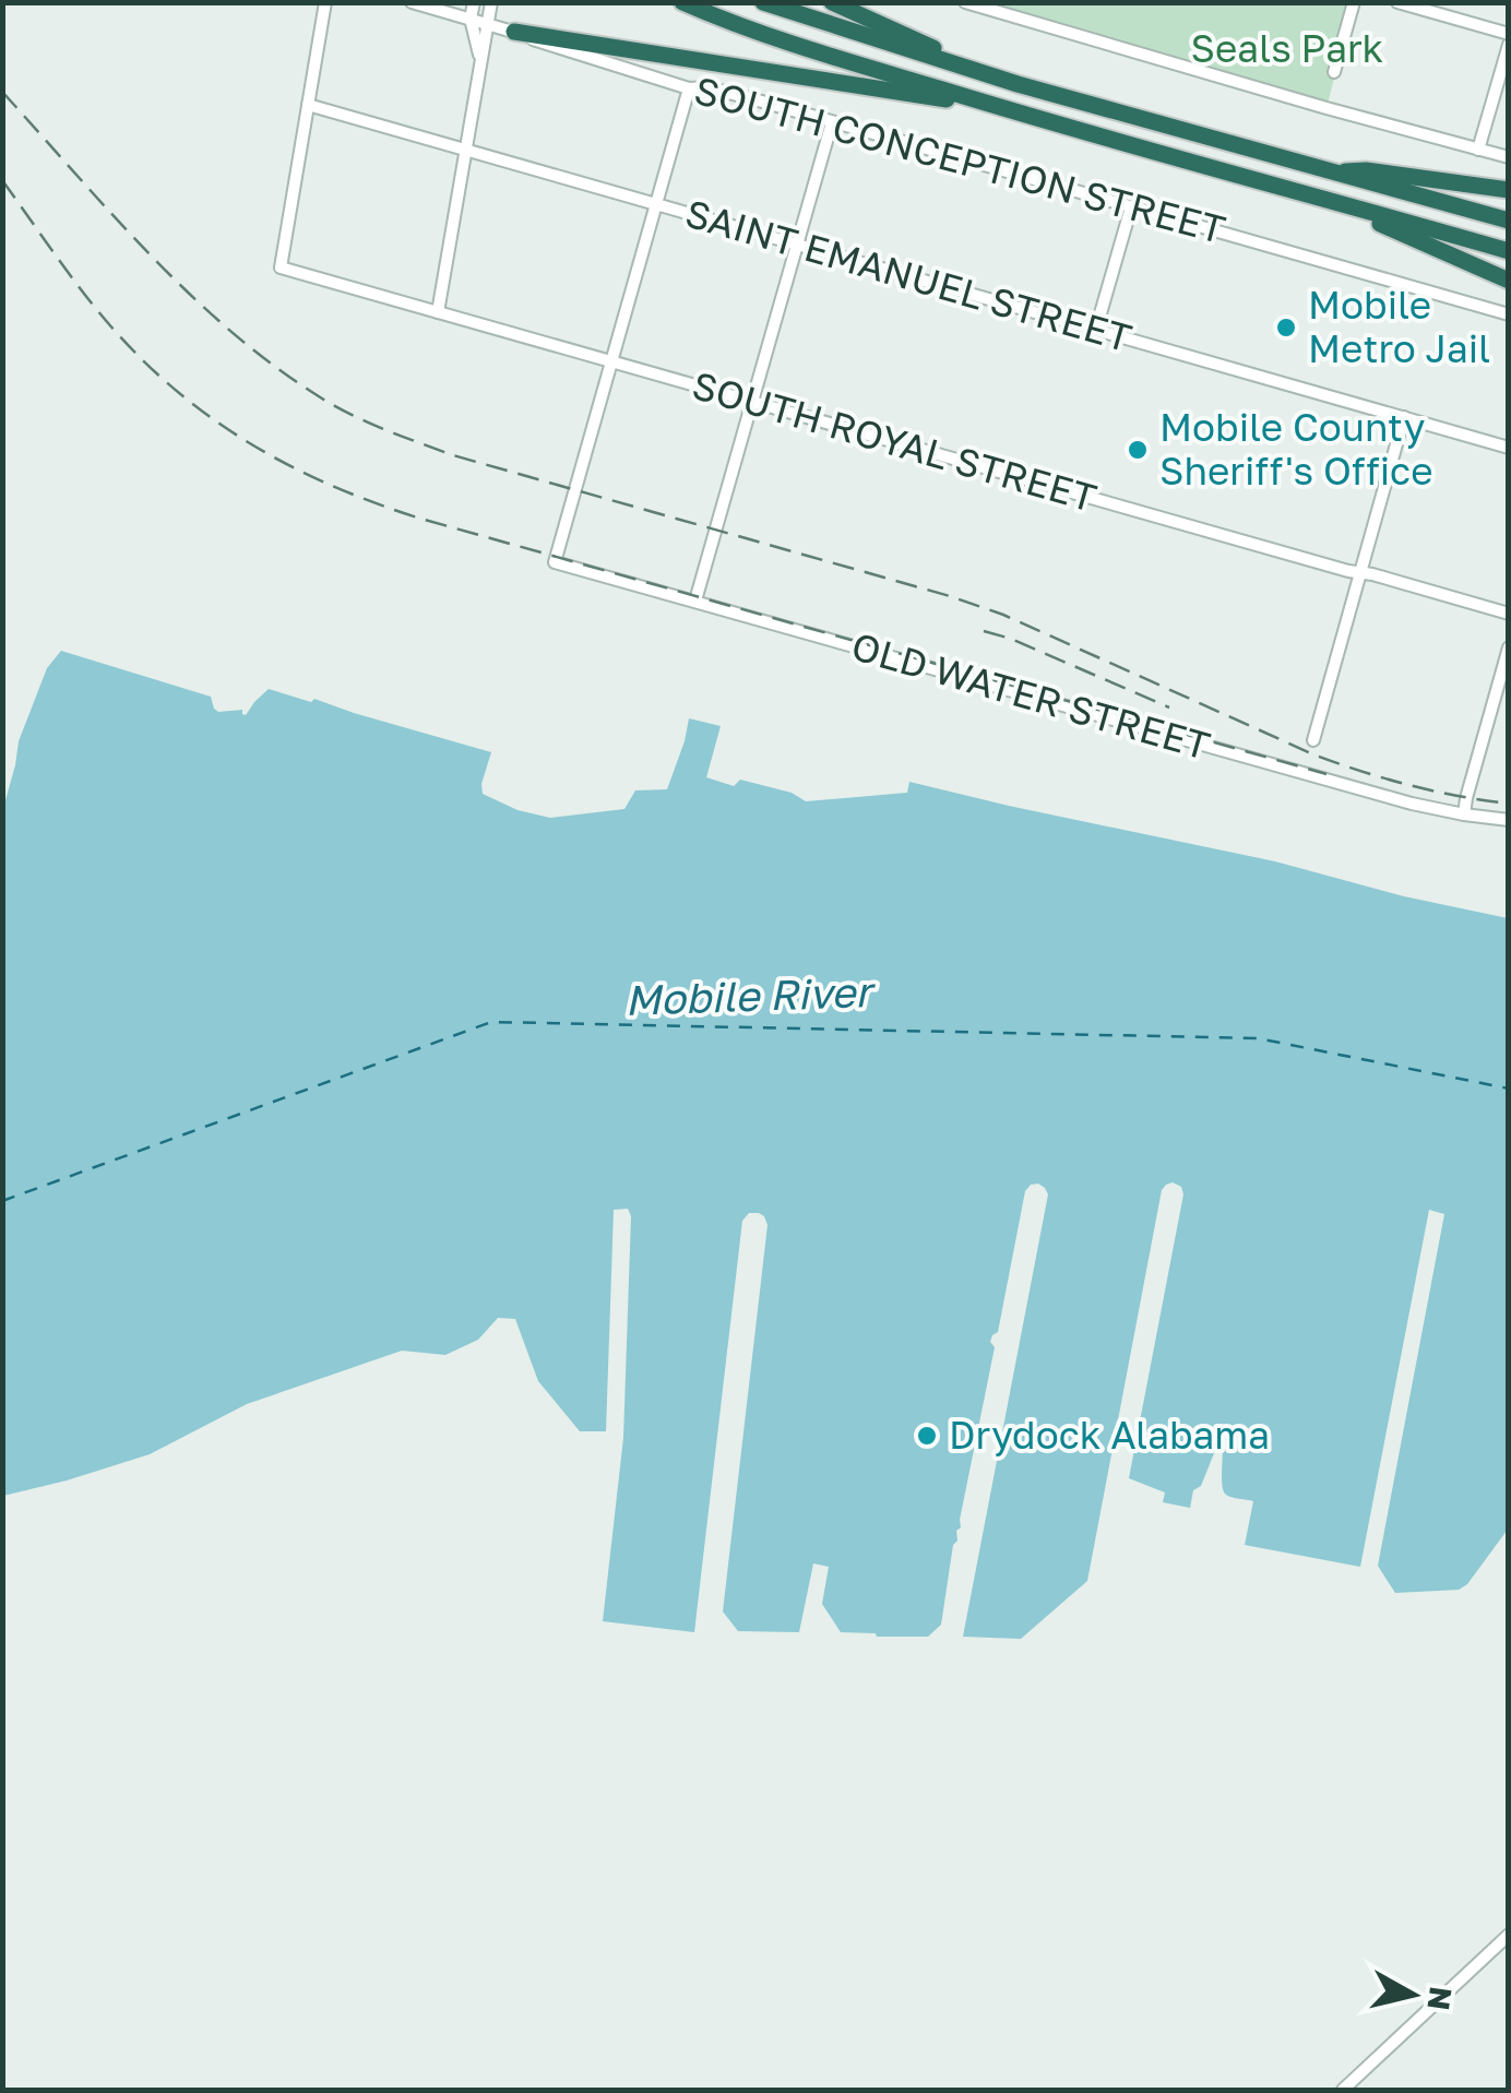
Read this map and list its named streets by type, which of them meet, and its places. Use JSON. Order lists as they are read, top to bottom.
{
  "streets": {
    "street": [
      "SOUTH CONCEPTION STREET",
      "SAINT EMANUEL STREET",
      "SOUTH ROYAL STREET",
      "OLD WATER STREET"
    ]
  },
  "crossings": [
    ["SAINT EMANUEL STREET", "SOUTH ROYAL STREET"],
    ["SOUTH ROYAL STREET", "OLD WATER STREET"]
  ],
  "water": ["Mobile River"],
  "parks": ["Seals Park"],
  "places": ["Mobile Metro Jail", "Mobile County Sheriff's Office", "Drydock Alabama"],
  "north": "right"
}
